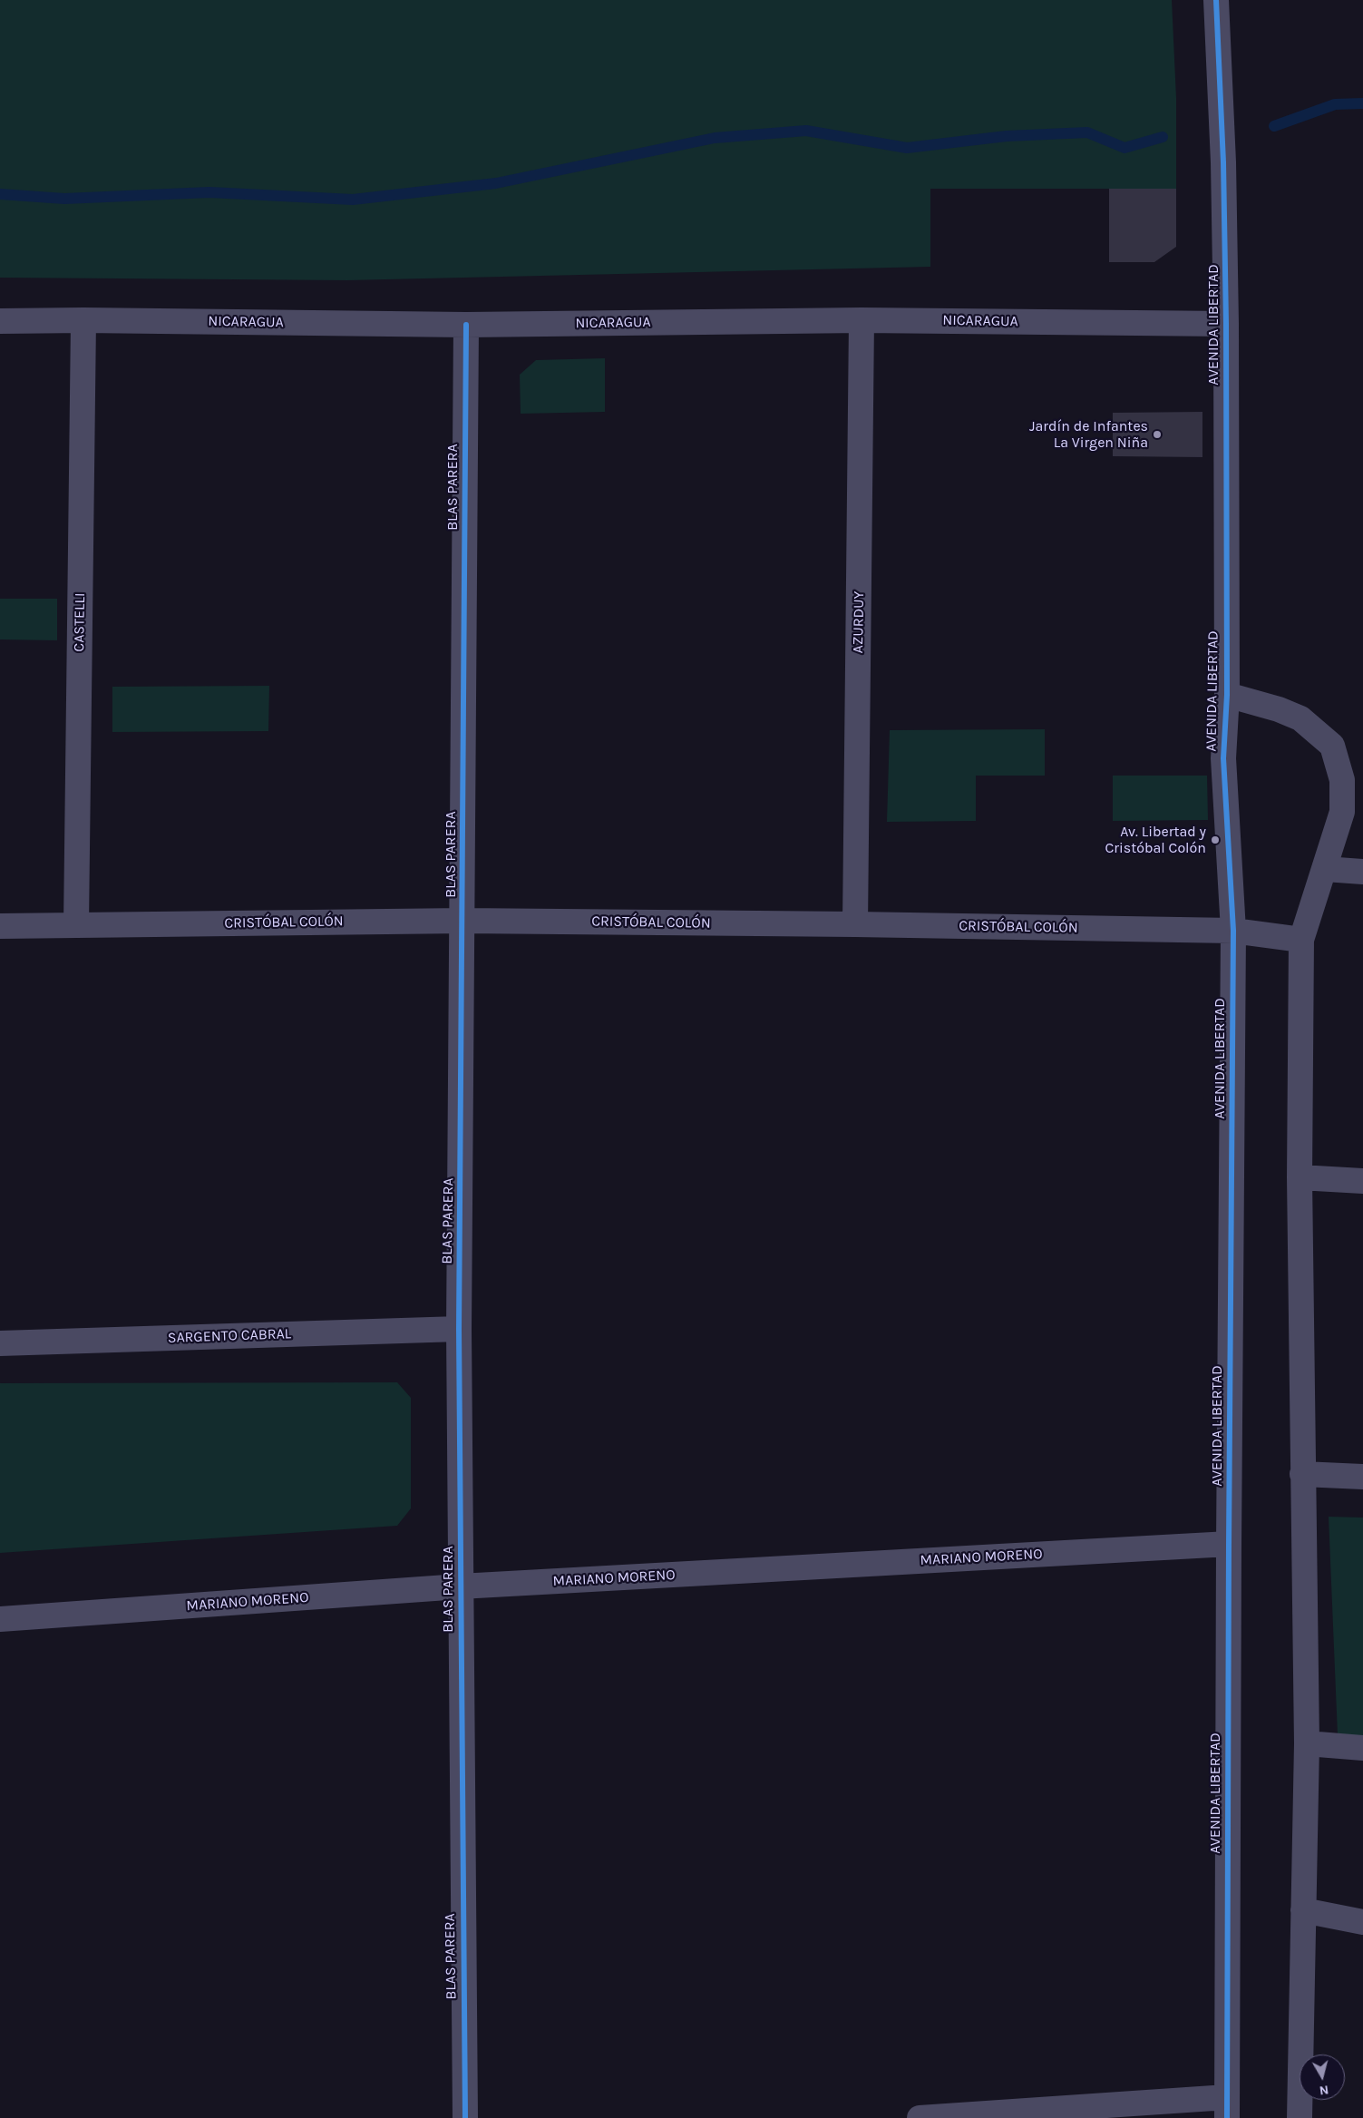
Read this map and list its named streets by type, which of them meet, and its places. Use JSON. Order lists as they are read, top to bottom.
{
  "streets": {
    "street": [
      "NICARAGUA",
      "AVENIDA LIBERTAD",
      "BLAS PARERA",
      "CASTELLI",
      "AZURDUY",
      "CRISTÓBAL COLÓN",
      "SARGENTO CABRAL",
      "MARIANO MORENO"
    ]
  },
  "crossings": [
    ["NICARAGUA", "AVENIDA LIBERTAD"],
    ["NICARAGUA", "BLAS PARERA"],
    ["NICARAGUA", "CASTELLI"],
    ["NICARAGUA", "AZURDUY"],
    ["AVENIDA LIBERTAD", "CRISTÓBAL COLÓN"],
    ["AVENIDA LIBERTAD", "MARIANO MORENO"],
    ["BLAS PARERA", "CRISTÓBAL COLÓN"],
    ["BLAS PARERA", "SARGENTO CABRAL"],
    ["BLAS PARERA", "MARIANO MORENO"],
    ["CASTELLI", "CRISTÓBAL COLÓN"],
    ["AZURDUY", "CRISTÓBAL COLÓN"]
  ],
  "places": ["Jardín de Infantes La Virgen Niña", "Av. Libertad y Cristóbal Colón"],
  "north": "bottom"
}
